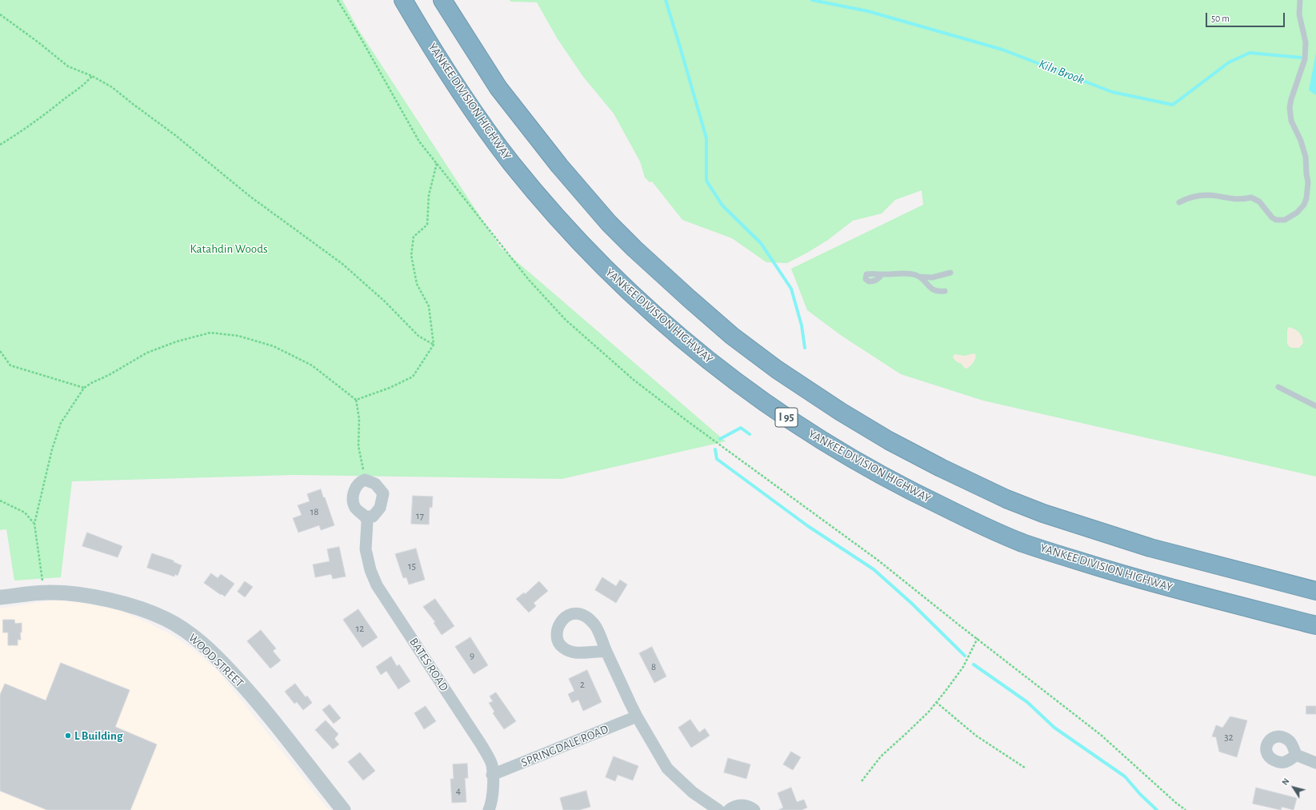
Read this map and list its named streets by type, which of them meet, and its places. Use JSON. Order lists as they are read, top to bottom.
{
  "streets": {
    "highway": ["YANKEE DIVISION HIGHWAY", "I 95"],
    "street": ["WOOD STREET", "BATES ROAD", "SPRINGDALE ROAD"]
  },
  "crossings": [
    ["BATES ROAD", "SPRINGDALE ROAD"]
  ],
  "water": ["Kiln Brook"],
  "parks": ["Katahdin Woods"],
  "places": ["L Building"],
  "house_numbers": [
    "18",
    "17",
    "15",
    "12",
    "9",
    "8",
    "2",
    "32",
    "4"
  ],
  "scale_bar": "50 m",
  "north": "top left"
}
